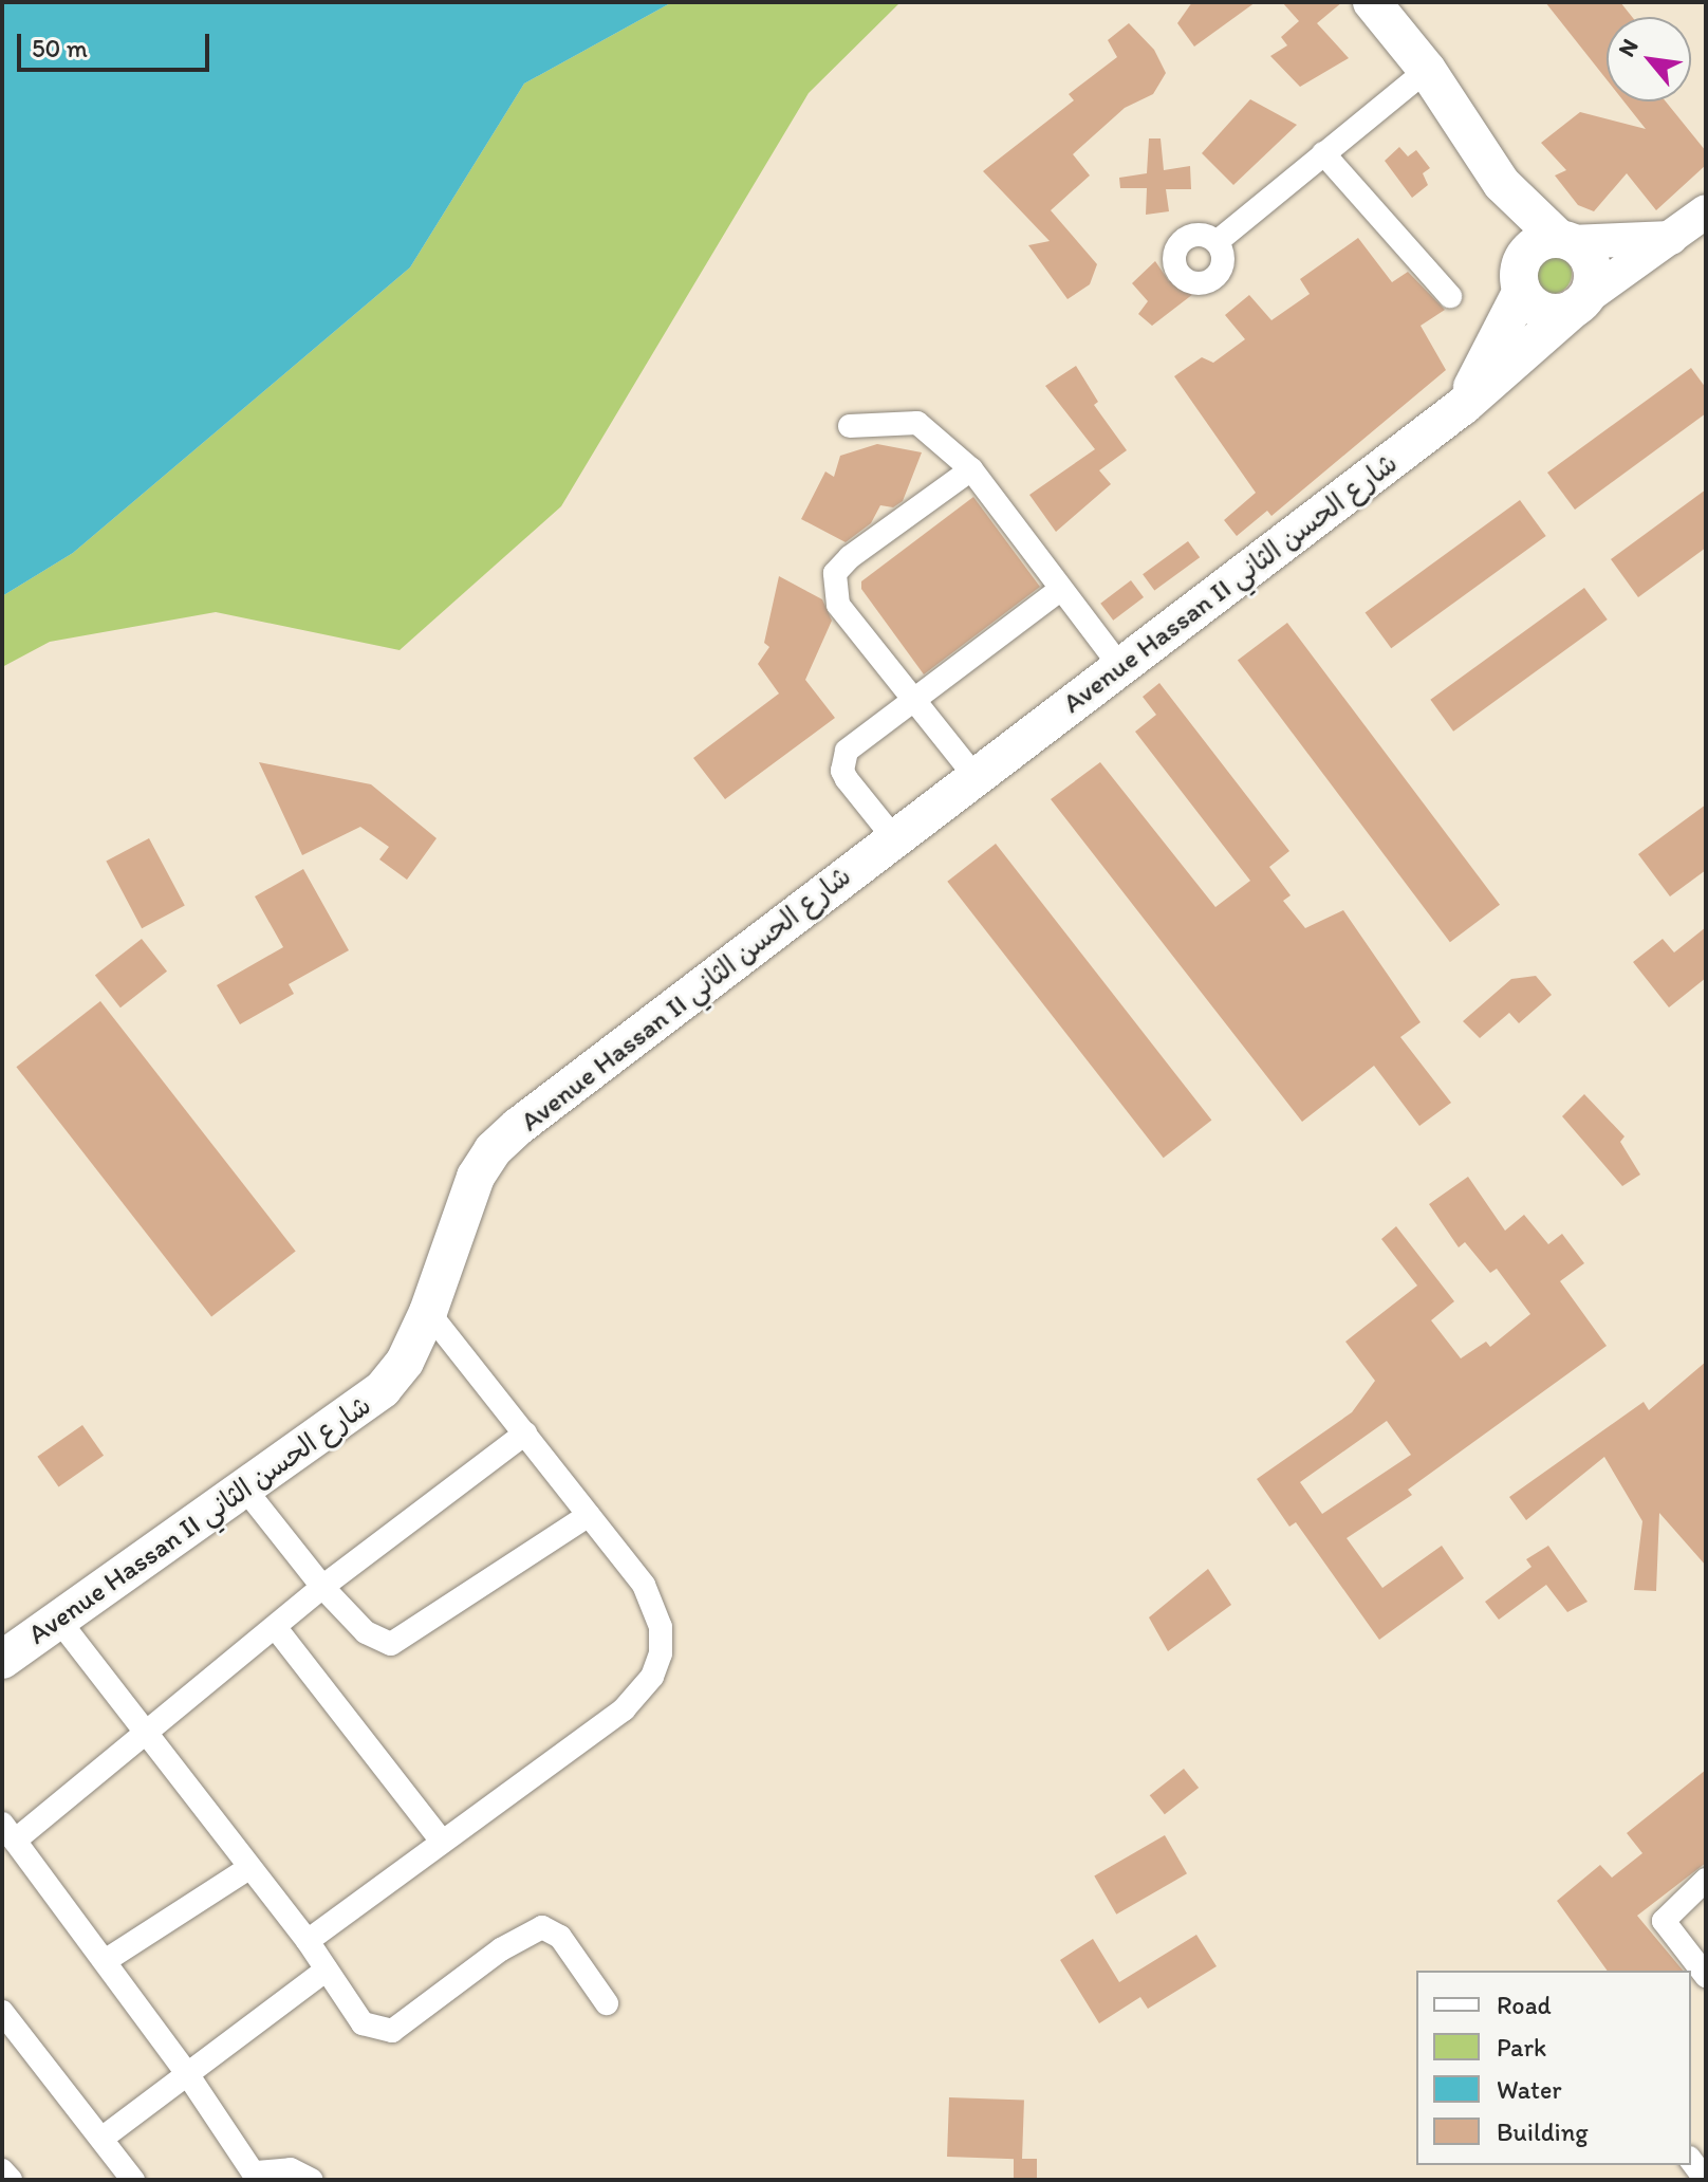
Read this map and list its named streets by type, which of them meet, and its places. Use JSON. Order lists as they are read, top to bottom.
{
  "streets": {
    "main road": ["Avenue Hassan II شارع الحسن الثاني"]
  },
  "legend": [
    "Road",
    "Park",
    "Water",
    "Building"
  ],
  "scale_bar": "50 m",
  "north": "top left"
}
